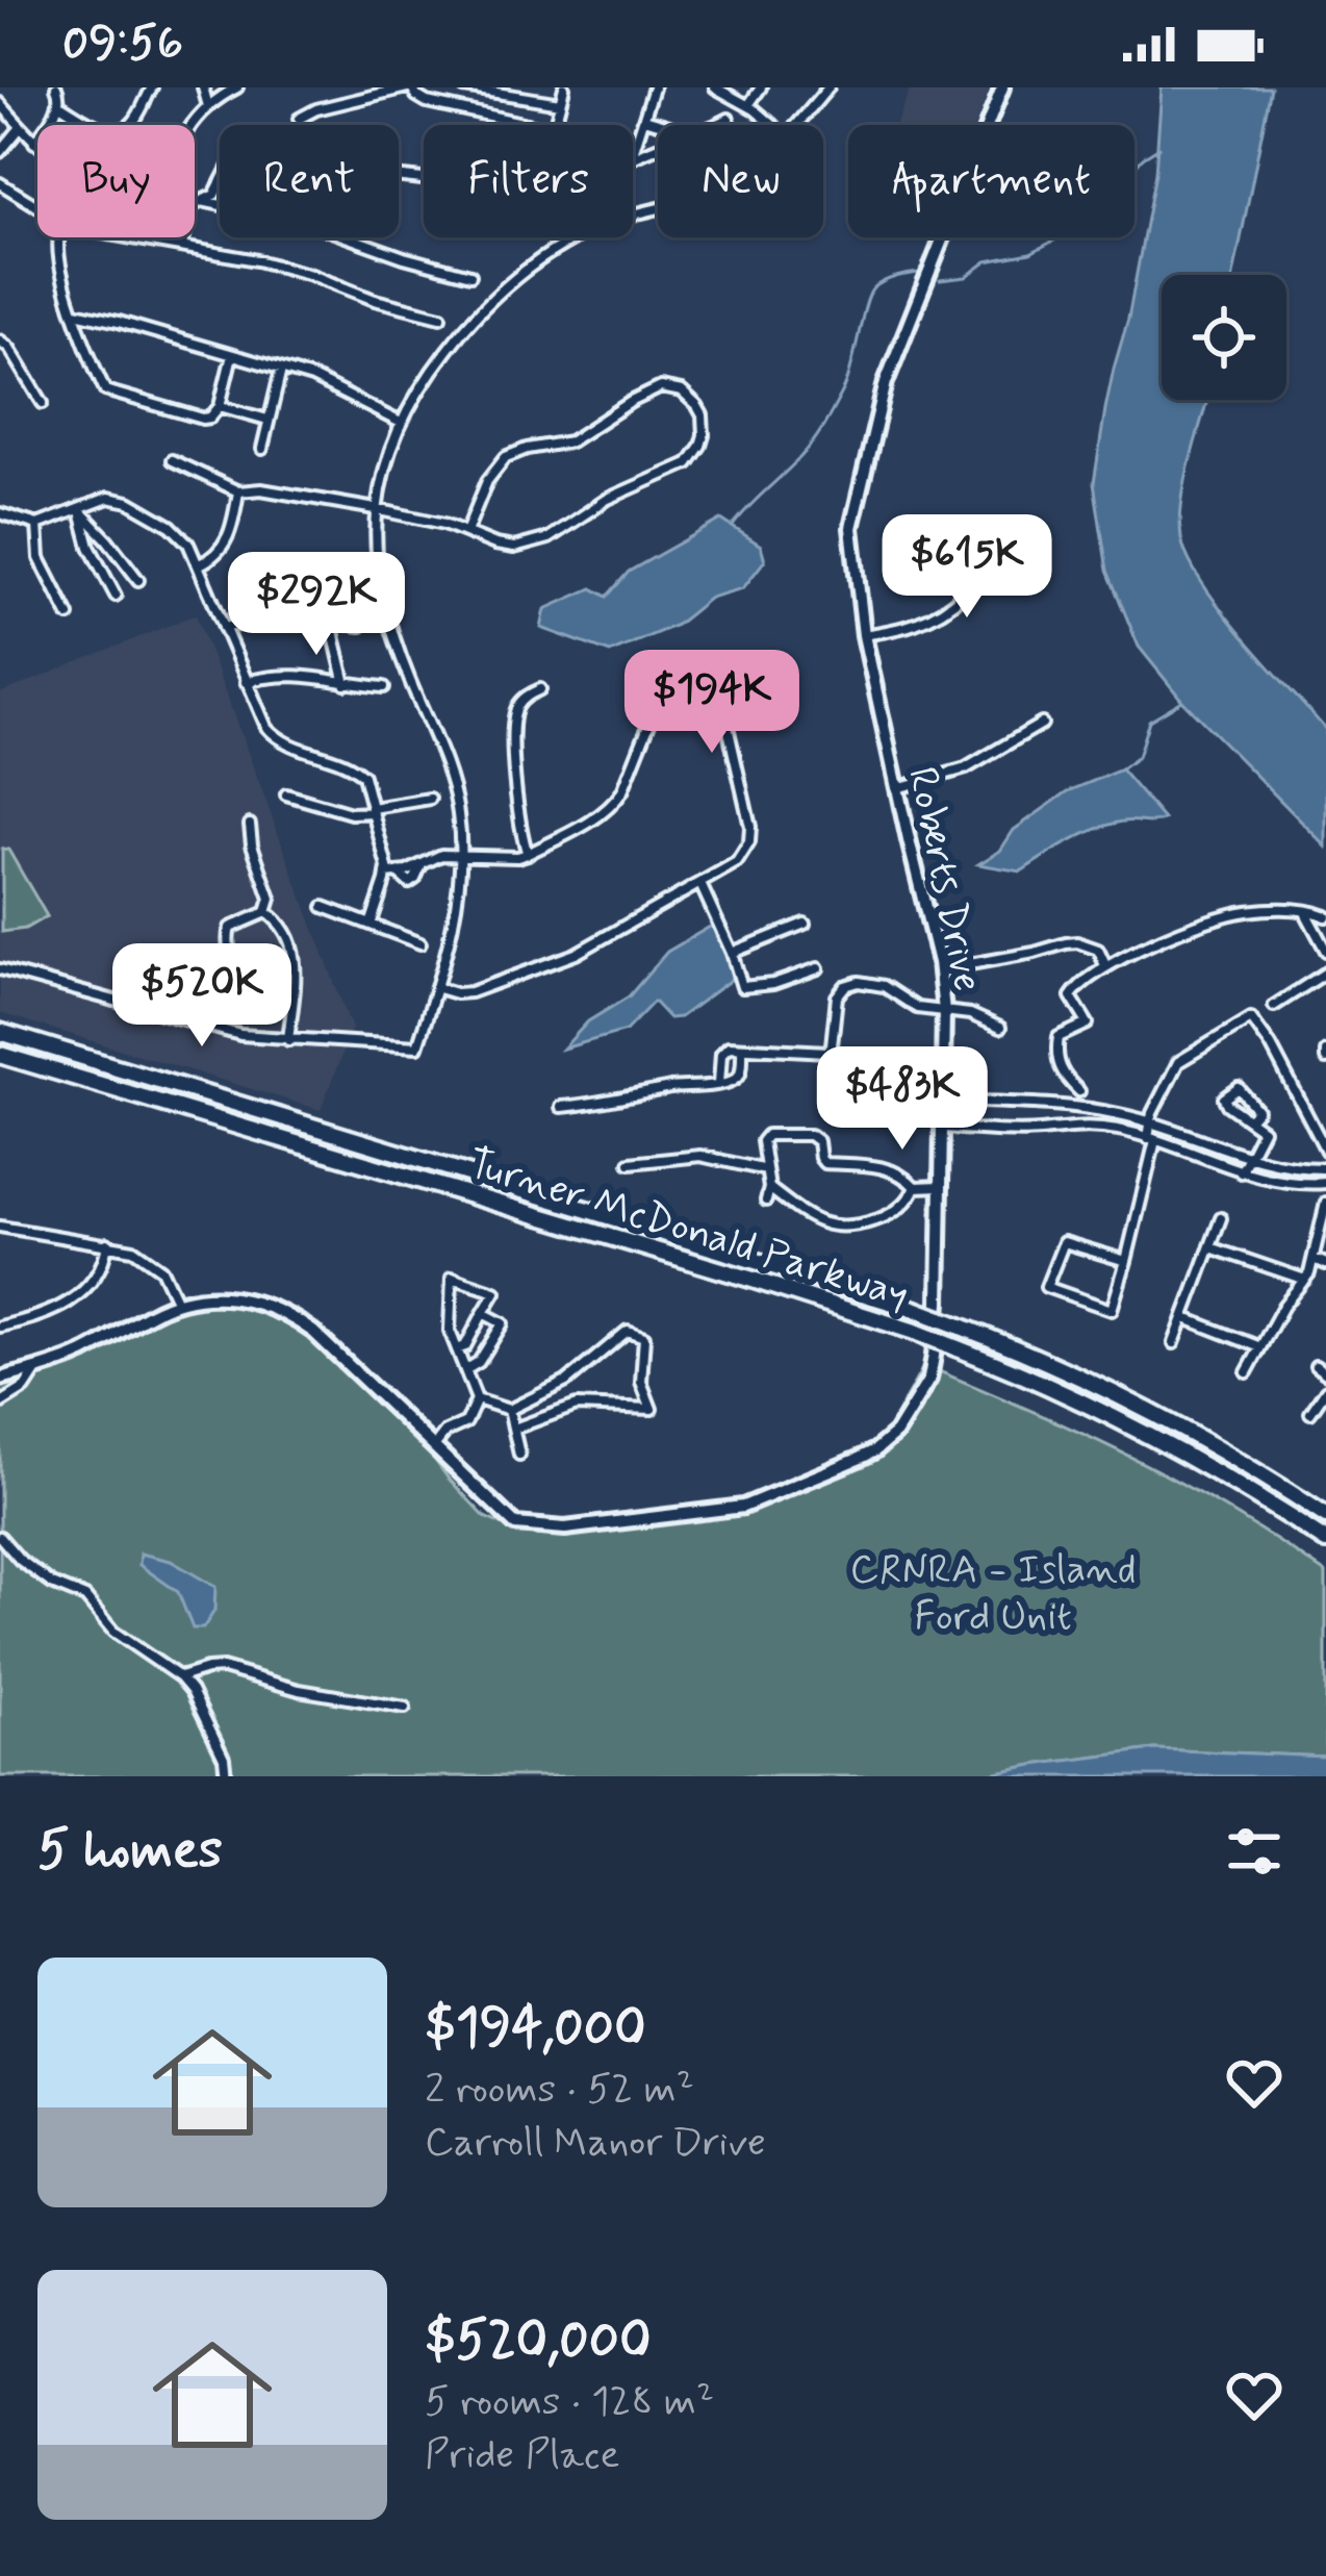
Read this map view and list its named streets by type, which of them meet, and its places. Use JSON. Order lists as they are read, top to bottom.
{
  "streets": {
    "highway": ["Turner McDonald Parkway"],
    "street": ["Roberts Drive"]
  },
  "parks": ["CRNRA - Island Ford Unit"],
  "page": {
    "status": "09:56",
    "chip": [
      "Buy",
      "Rent",
      "Filters",
      "New",
      "Apartment"
    ],
    "price": [
      "$615K",
      "$292K",
      "$194K",
      "$520K",
      "$483K"
    ],
    "heading": "5 homes",
    "list": [
      {
        "name": "$194,000",
        "note": "2 rooms · 52 m² · Carroll Manor Drive"
      },
      {
        "name": "$520,000",
        "note": "5 rooms · 128 m² · Pride Place"
      }
    ]
  }
}
